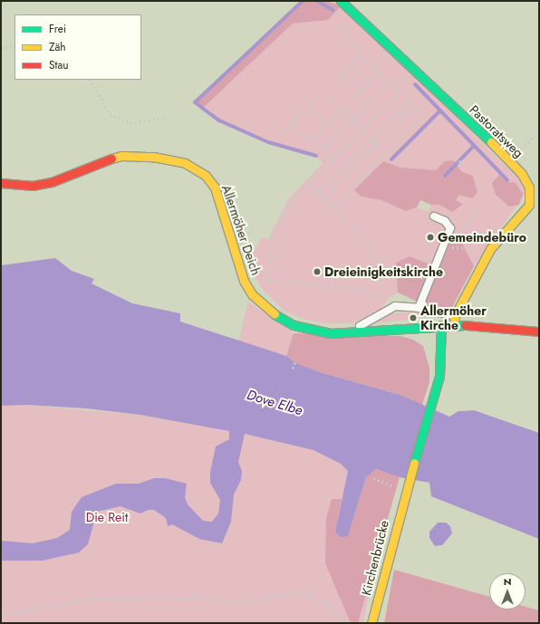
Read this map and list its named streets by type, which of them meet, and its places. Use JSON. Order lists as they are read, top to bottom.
{
  "streets": {
    "street": ["Pastoratsweg", "Allermöher Deich", "Kirchenbrücke"]
  },
  "crossings": [
    ["Pastoratsweg", "Allermöher Deich"],
    ["Allermöher Deich", "Kirchenbrücke"]
  ],
  "water": ["Dove Elbe"],
  "parks": ["Die Reit"],
  "places": ["Gemeindebüro", "Dreieinigkeitskirche", "Allermöher Kirche"],
  "legend": ["Frei", "Zäh", "Stau"],
  "north": "top"
}
